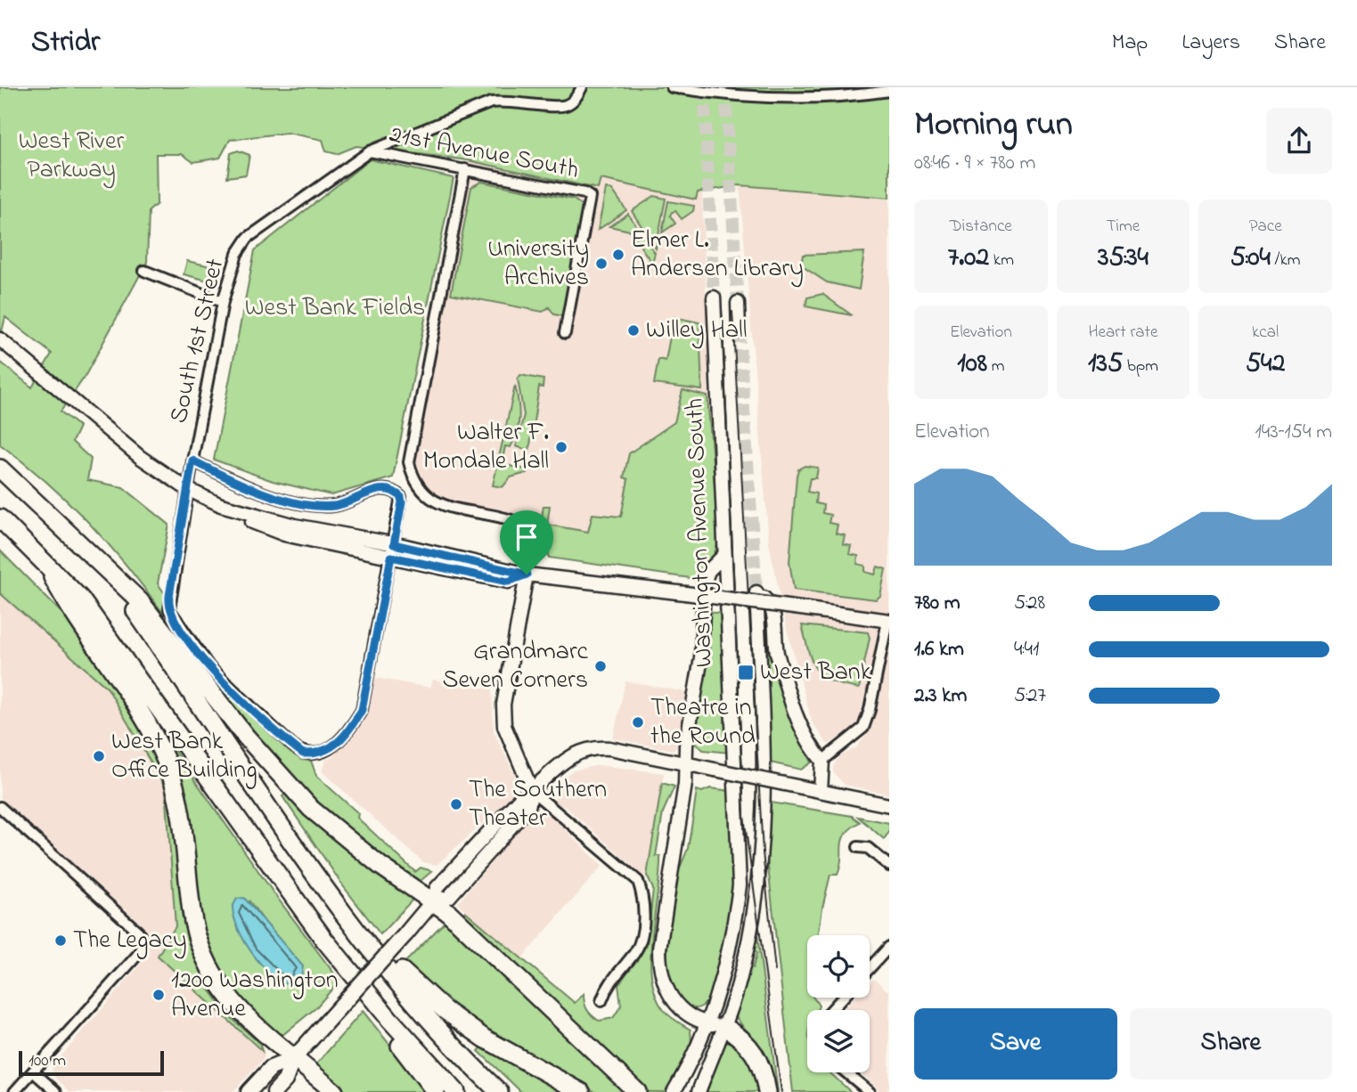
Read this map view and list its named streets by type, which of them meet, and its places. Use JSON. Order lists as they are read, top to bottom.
{
  "streets": {
    "street": ["21st Avenue South", "South 1st Street", "Washington Avenue South"]
  },
  "crossings": [
    ["21st Avenue South", "South 1st Street"]
  ],
  "parks": ["West River Parkway", "West Bank Fields"],
  "places": {
    "other": [
      "Elmer L. Andersen Library",
      "University Archives",
      "Willey Hall",
      "Walter F. Mondale Hall",
      "Grandmarc Seven Corners",
      "Theatre in the Round",
      "West Bank Office Building",
      "The Southern Theater",
      "The Legacy",
      "1200 Washington Avenue"
    ],
    "transit": ["West Bank"]
  },
  "scale_bar": "100 m",
  "page": {
    "header": "Stridr",
    "nav": ["Map", "Layers", "Share"],
    "heading": ["Morning run", "08:46 · 9 × 780 m"],
    "stats": [
      ["Distance", "7.02 km"],
      ["Time", "35:34"],
      ["Pace", "5:04 /km"],
      ["Elevation", "108 m"],
      ["Heart rate", "135 bpm"],
      ["kcal", "542"]
    ],
    "chart": ["Elevation", "143–154 m"],
    "list": [
      {
        "name": "780 m",
        "note": "5:28"
      },
      {
        "name": "1.6 km",
        "note": "4:41"
      },
      {
        "name": "2.3 km",
        "note": "5:27"
      }
    ],
    "buttons": ["Save", "Share"],
    "scale": "100 m"
  }
}
